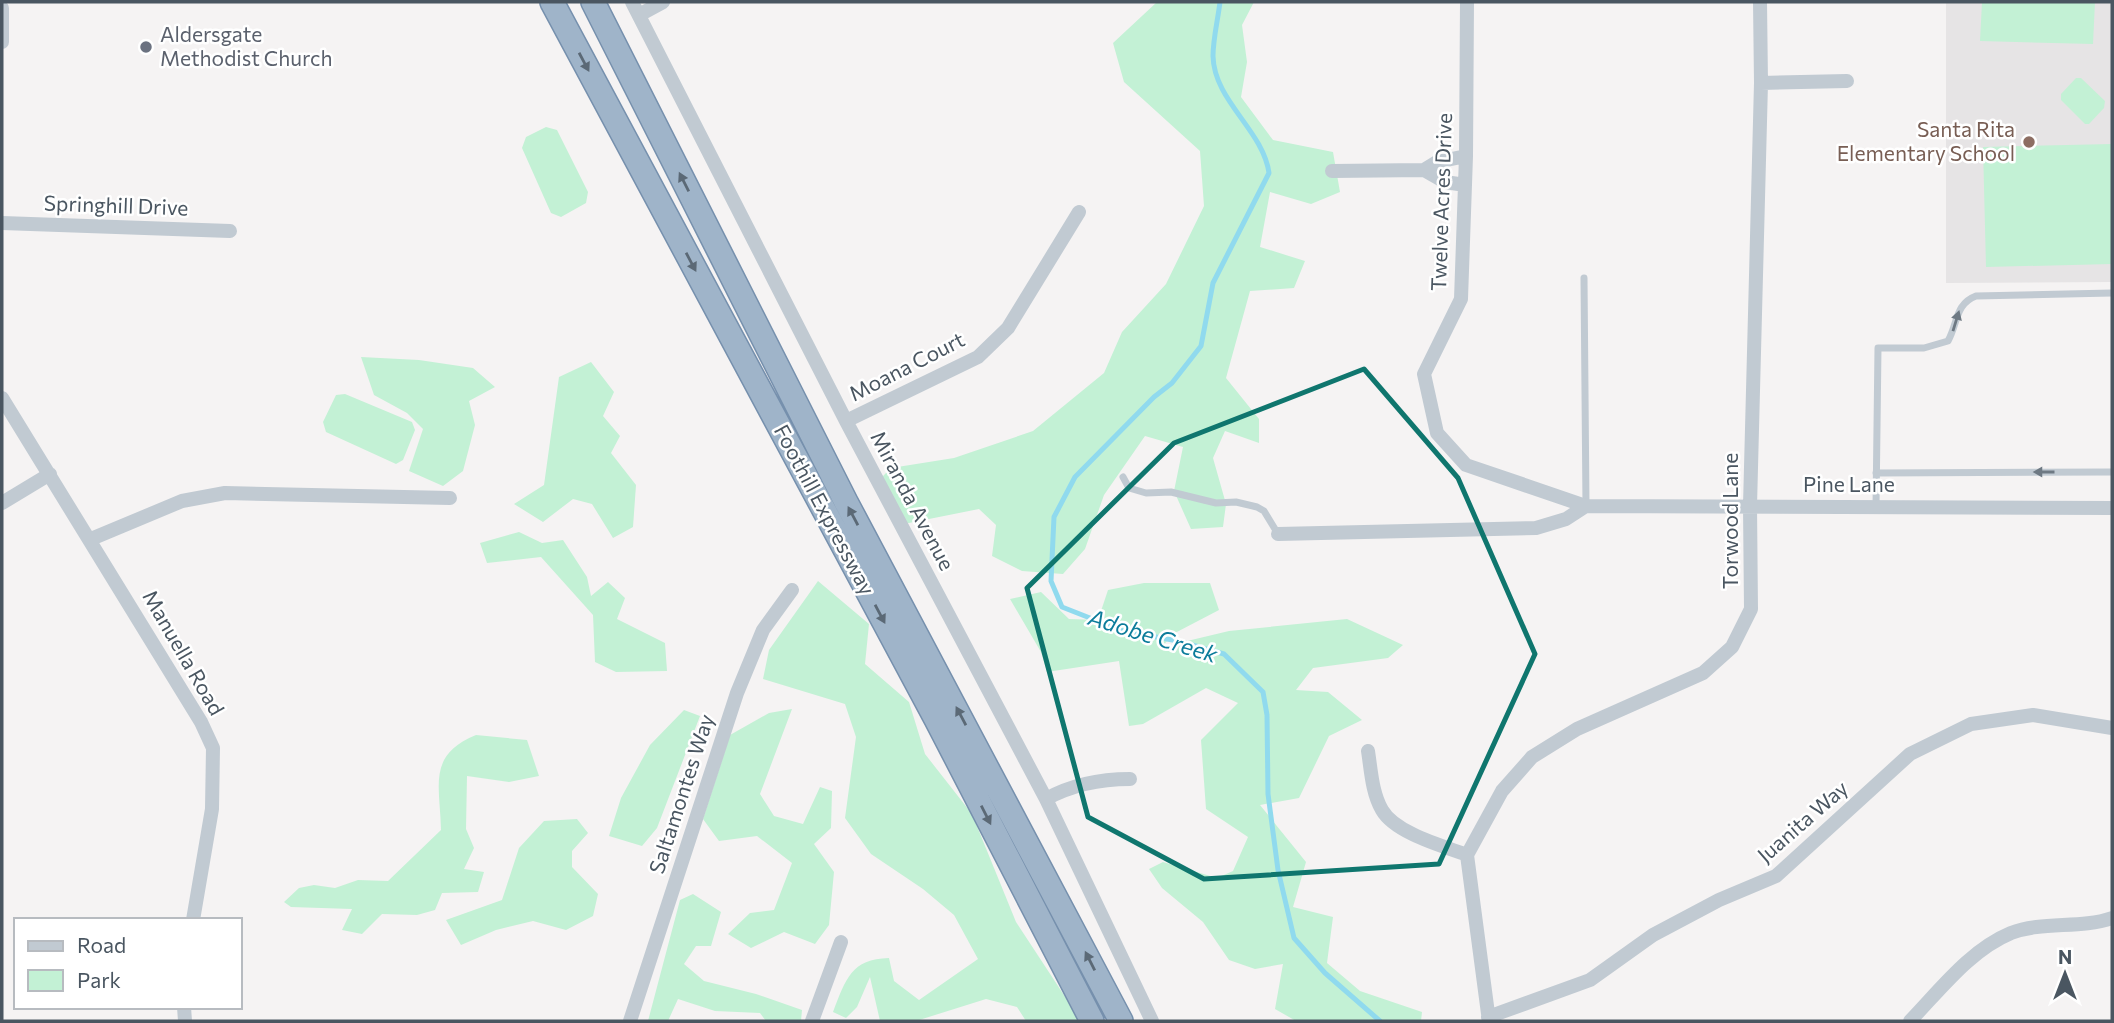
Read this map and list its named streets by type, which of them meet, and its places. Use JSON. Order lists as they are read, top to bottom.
{
  "streets": {
    "highway": ["Foothill Expressway"],
    "street": [
      "Twelve Acres Drive",
      "Springhill Drive",
      "Moana Court",
      "Pine Lane",
      "Miranda Avenue",
      "Torwood Lane",
      "Manuella Road",
      "Saltamontes Way",
      "Juanita Way"
    ]
  },
  "crossings": [
    ["Twelve Acres Drive", "Pine Lane"],
    ["Moana Court", "Miranda Avenue"],
    ["Pine Lane", "Torwood Lane"]
  ],
  "water": ["Adobe Creek"],
  "places": ["Aldersgate Methodist Church", "Santa Rita Elementary School"],
  "legend": ["Road", "Park"],
  "north": "top"
}
